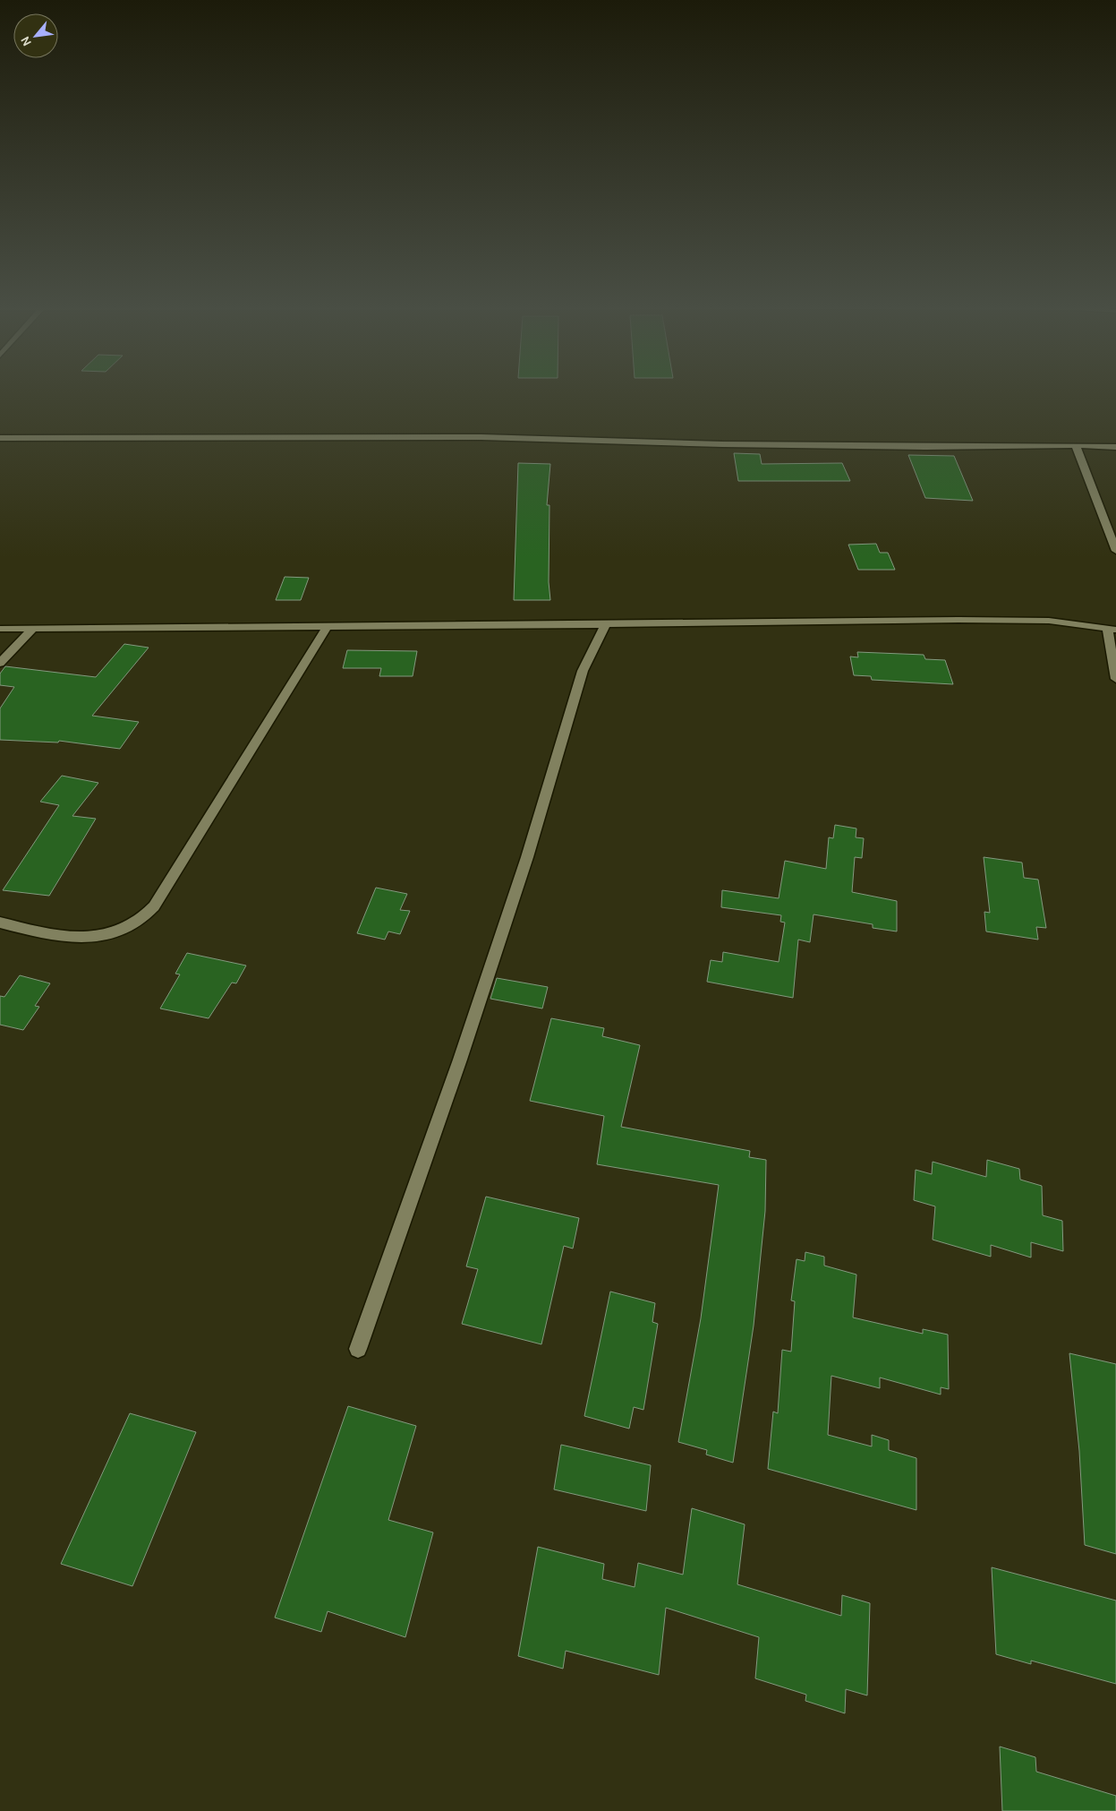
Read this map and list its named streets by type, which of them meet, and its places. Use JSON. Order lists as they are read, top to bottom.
{
  "north": "bottom left"
}
